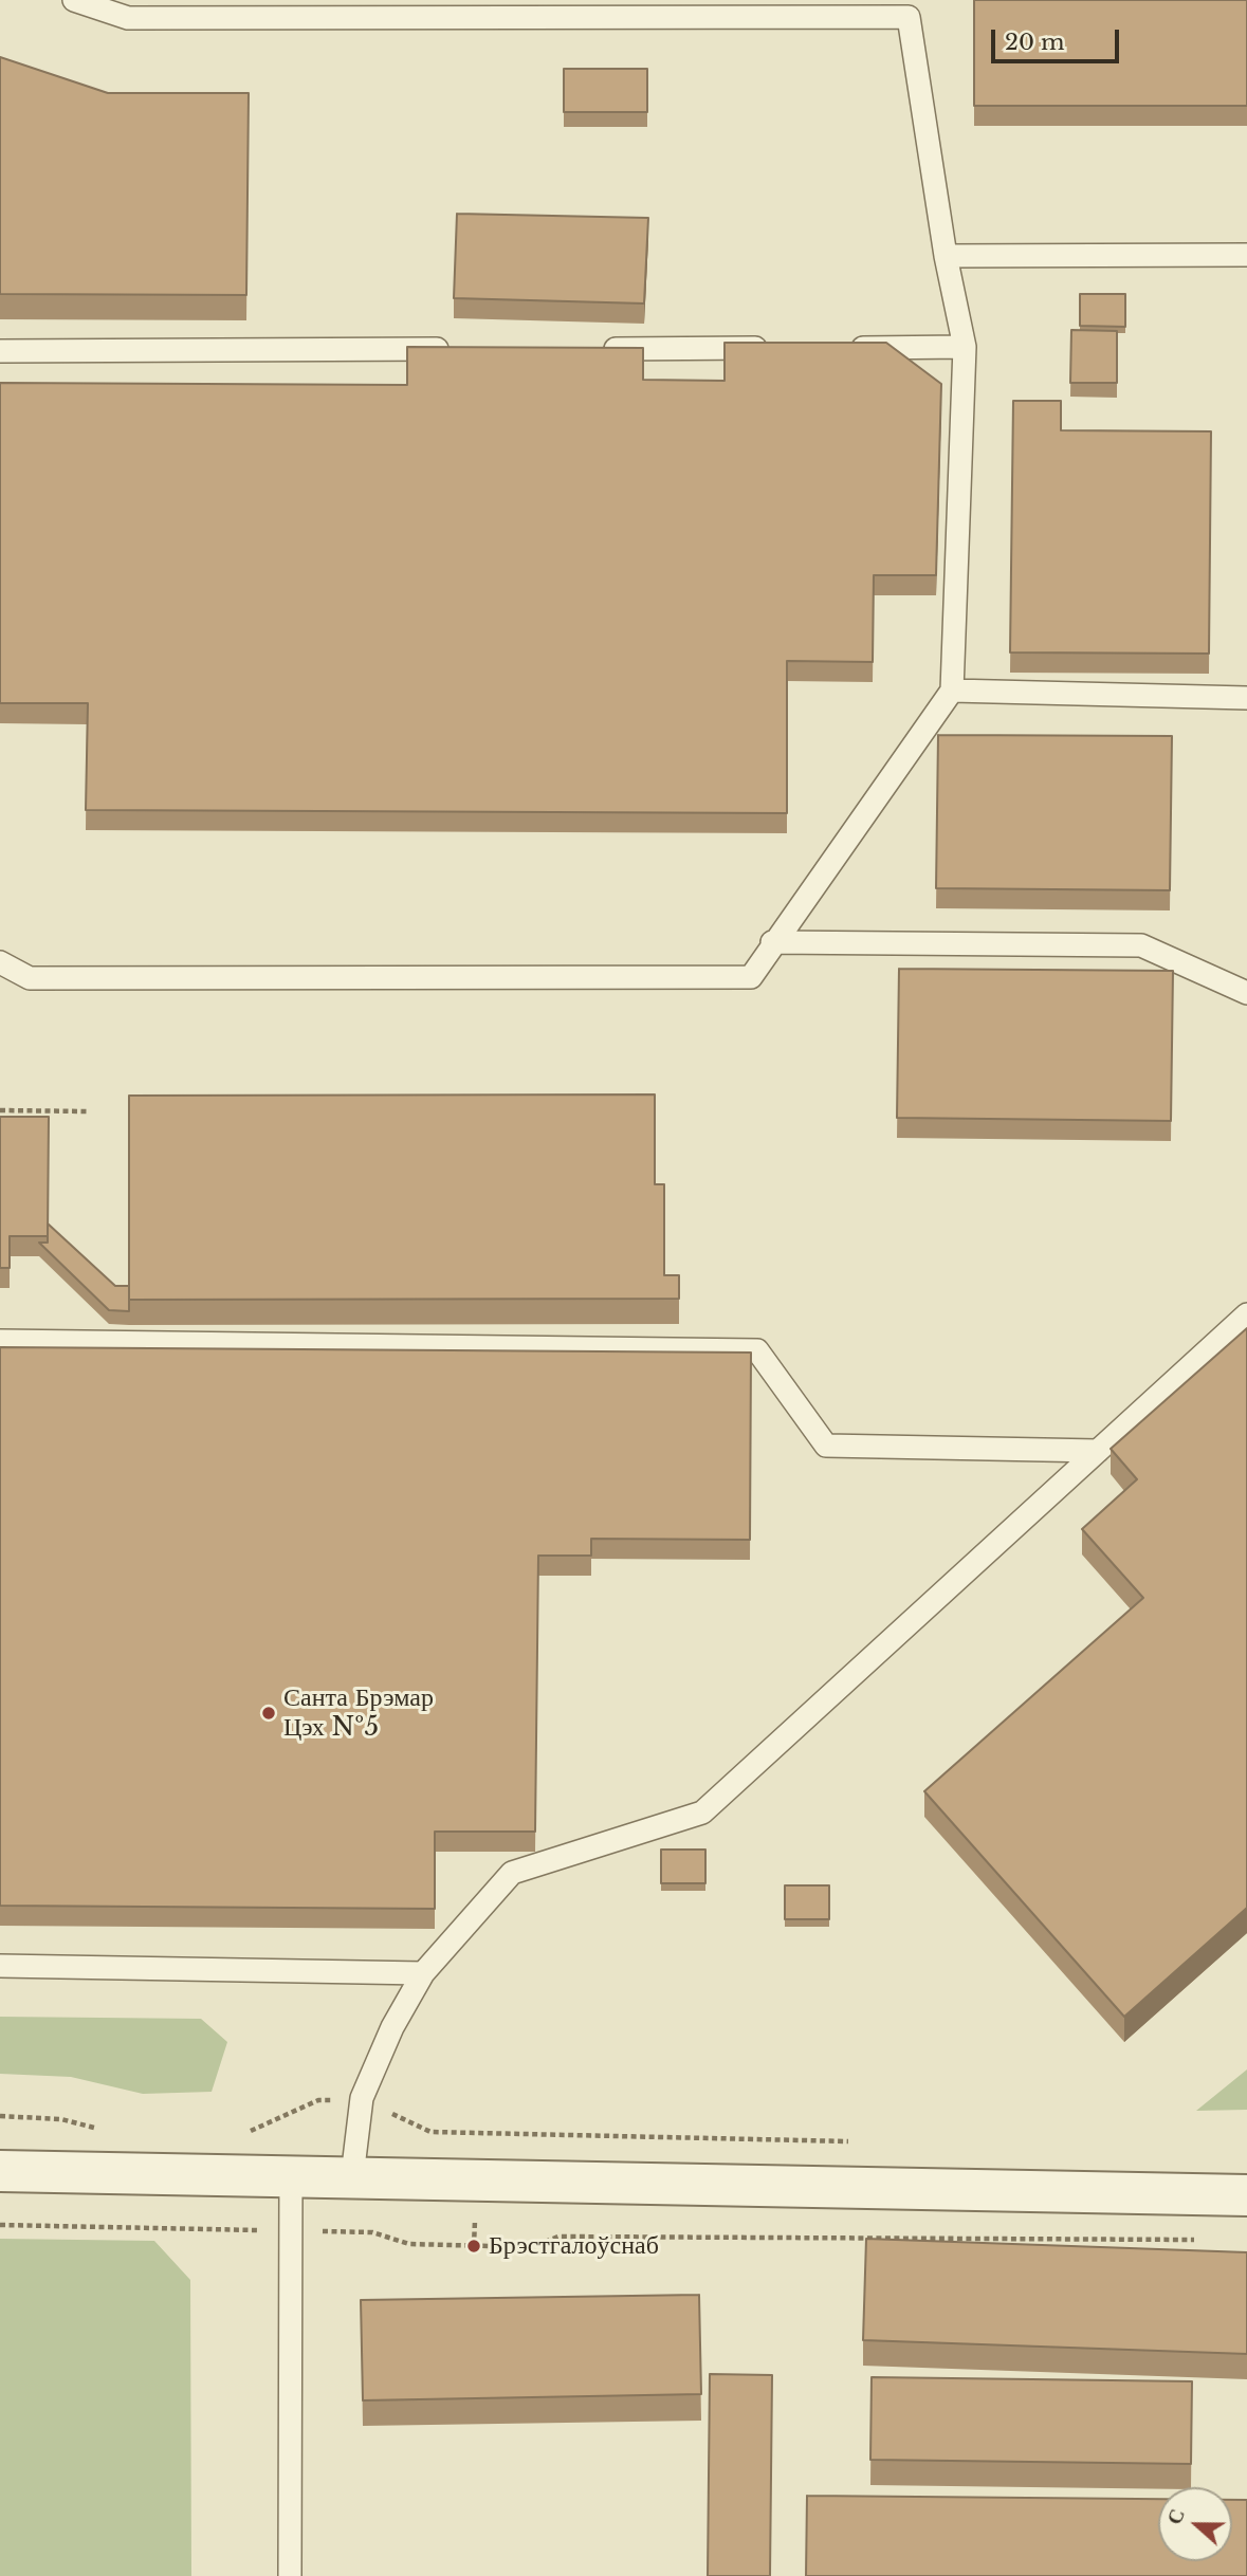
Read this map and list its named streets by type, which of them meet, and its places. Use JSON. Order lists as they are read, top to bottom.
{
  "places": ["Санта Брэмар Цэх №5", "Брэстгалоўснаб"],
  "scale_bar": "20 m",
  "north": "left"
}
